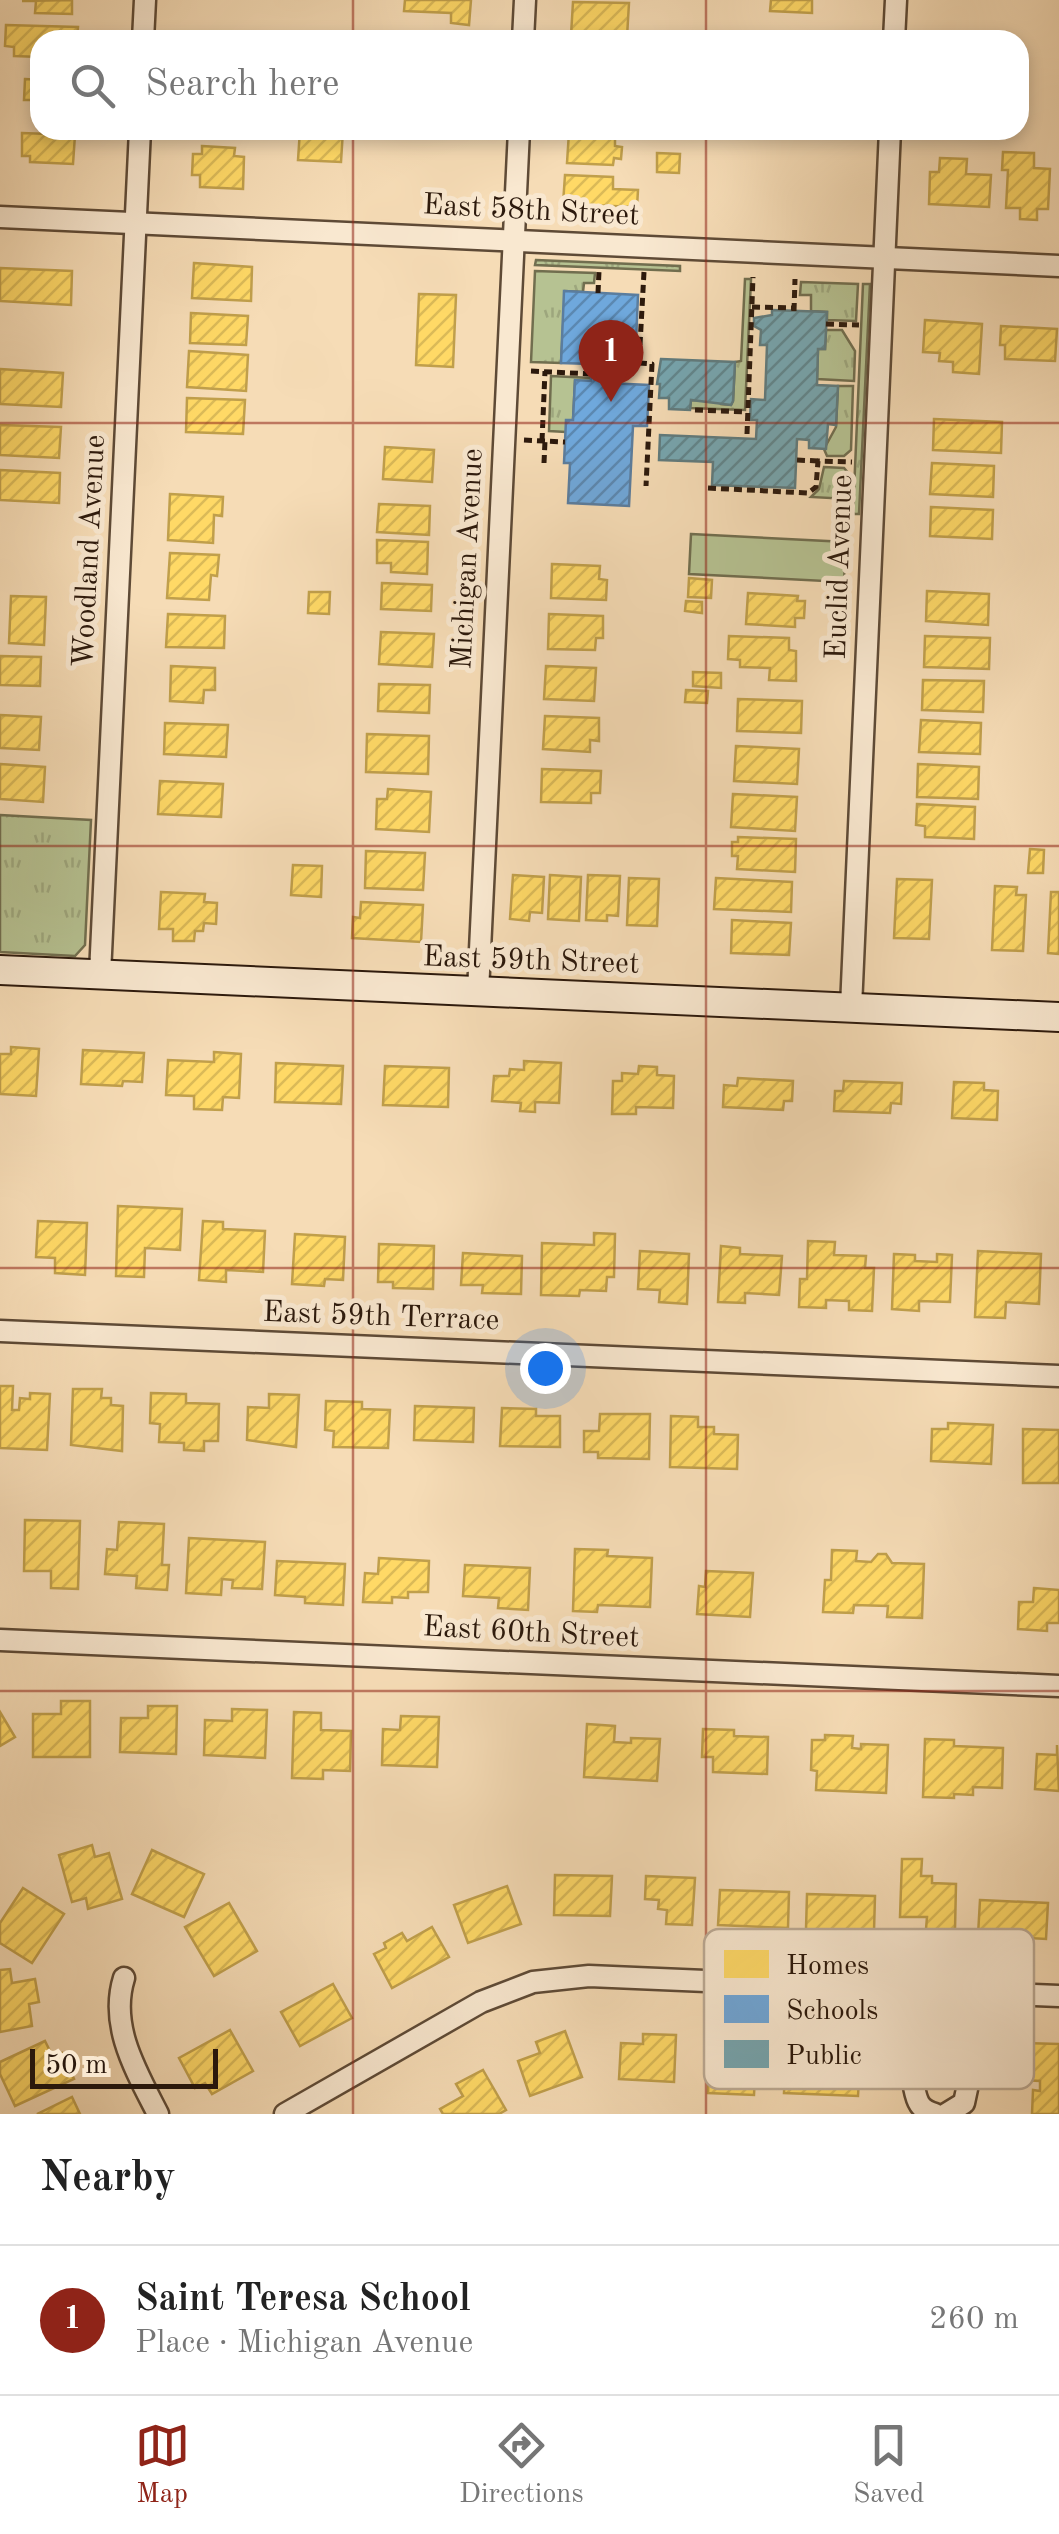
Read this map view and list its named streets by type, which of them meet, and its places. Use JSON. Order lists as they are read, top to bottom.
{
  "streets": {
    "street": [
      "East 58th Street",
      "Woodland Avenue",
      "Michigan Avenue",
      "Euclid Avenue",
      "East 59th Street",
      "East 59th Terrace",
      "East 60th Street"
    ]
  },
  "crossings": [
    ["East 58th Street", "Woodland Avenue"],
    ["East 58th Street", "Michigan Avenue"],
    ["East 58th Street", "Euclid Avenue"],
    ["Woodland Avenue", "East 59th Street"],
    ["Michigan Avenue", "East 59th Street"],
    ["Euclid Avenue", "East 59th Street"]
  ],
  "legend": ["Homes", "Schools", "Public"],
  "scale_bar": "50 m",
  "page": {
    "search": "Search here",
    "pins": "1",
    "scale": "50 m",
    "heading": "Nearby",
    "list": [
      {
        "mark": "1",
        "name": "Saint Teresa School",
        "note": "Place · Michigan Avenue",
        "value": "260 m"
      }
    ],
    "nav": ["Map", "Directions", "Saved"]
  }
}
